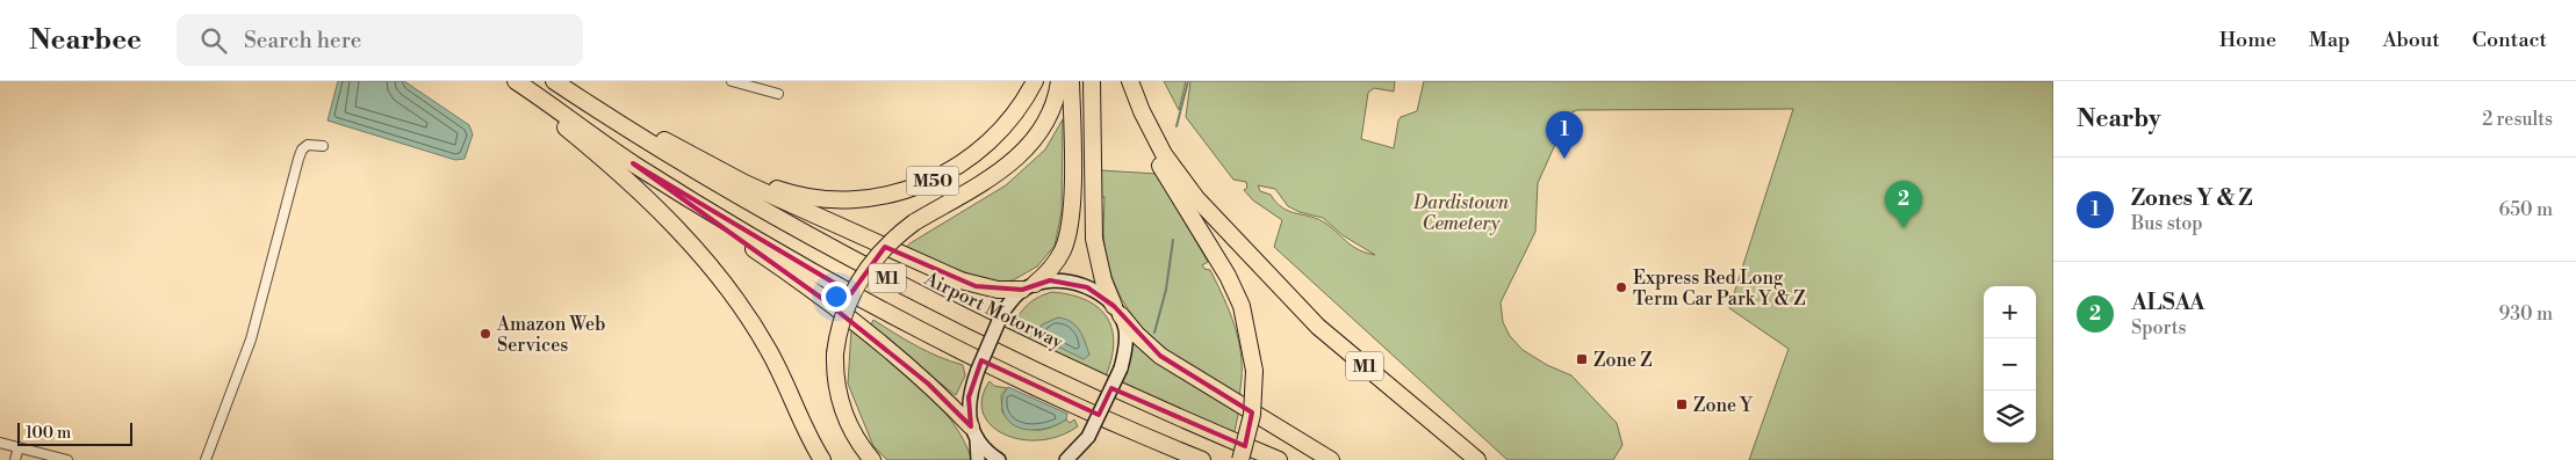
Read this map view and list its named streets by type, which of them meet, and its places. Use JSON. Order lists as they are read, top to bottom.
{
  "streets": {
    "highway": ["M50", "M1", "Airport Motorway"]
  },
  "crossings": [
    ["M50", "Airport Motorway"]
  ],
  "parks": ["Dardistown Cemetery"],
  "places": {
    "other": ["Express Red Long Term Car Park Y & Z", "Amazon Web Services"],
    "transit": ["Zone Z", "Zone Y"]
  },
  "scale_bar": "100 m",
  "page": {
    "header": "Nearbee",
    "search": "Search here",
    "nav": [
      "Home",
      "Map",
      "About",
      "Contact"
    ],
    "heading": ["Nearby", "2 results"],
    "pins": ["1", "2"],
    "list": [
      {
        "mark": "1",
        "name": "Zones Y & Z",
        "note": "Bus stop",
        "value": "650 m"
      },
      {
        "mark": "2",
        "name": "ALSAA",
        "note": "Sports",
        "value": "930 m"
      }
    ],
    "map_buttons": ["+", "−"],
    "scale": "100 m"
  }
}
